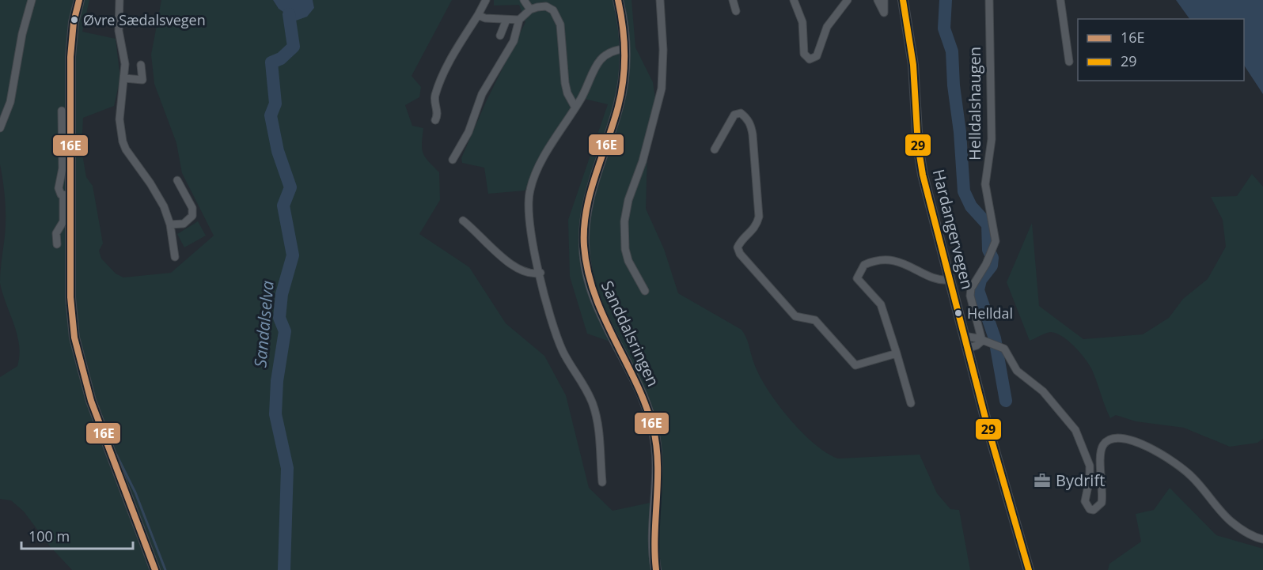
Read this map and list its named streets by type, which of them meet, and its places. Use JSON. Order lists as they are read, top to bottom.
{
  "streets": {
    "main road": ["Hardangervegen", "Sanddalsringen"],
    "street": ["Helldalshaugen"]
  },
  "water": ["Sandalselva"],
  "places": {
    "other": ["Øvre Sædalsvegen", "Helldal"],
    "office": ["Bydrift"]
  },
  "lines": ["transit line 16E", "transit line 29"],
  "legend": ["16E", "29"],
  "scale_bar": "100 m"
}
